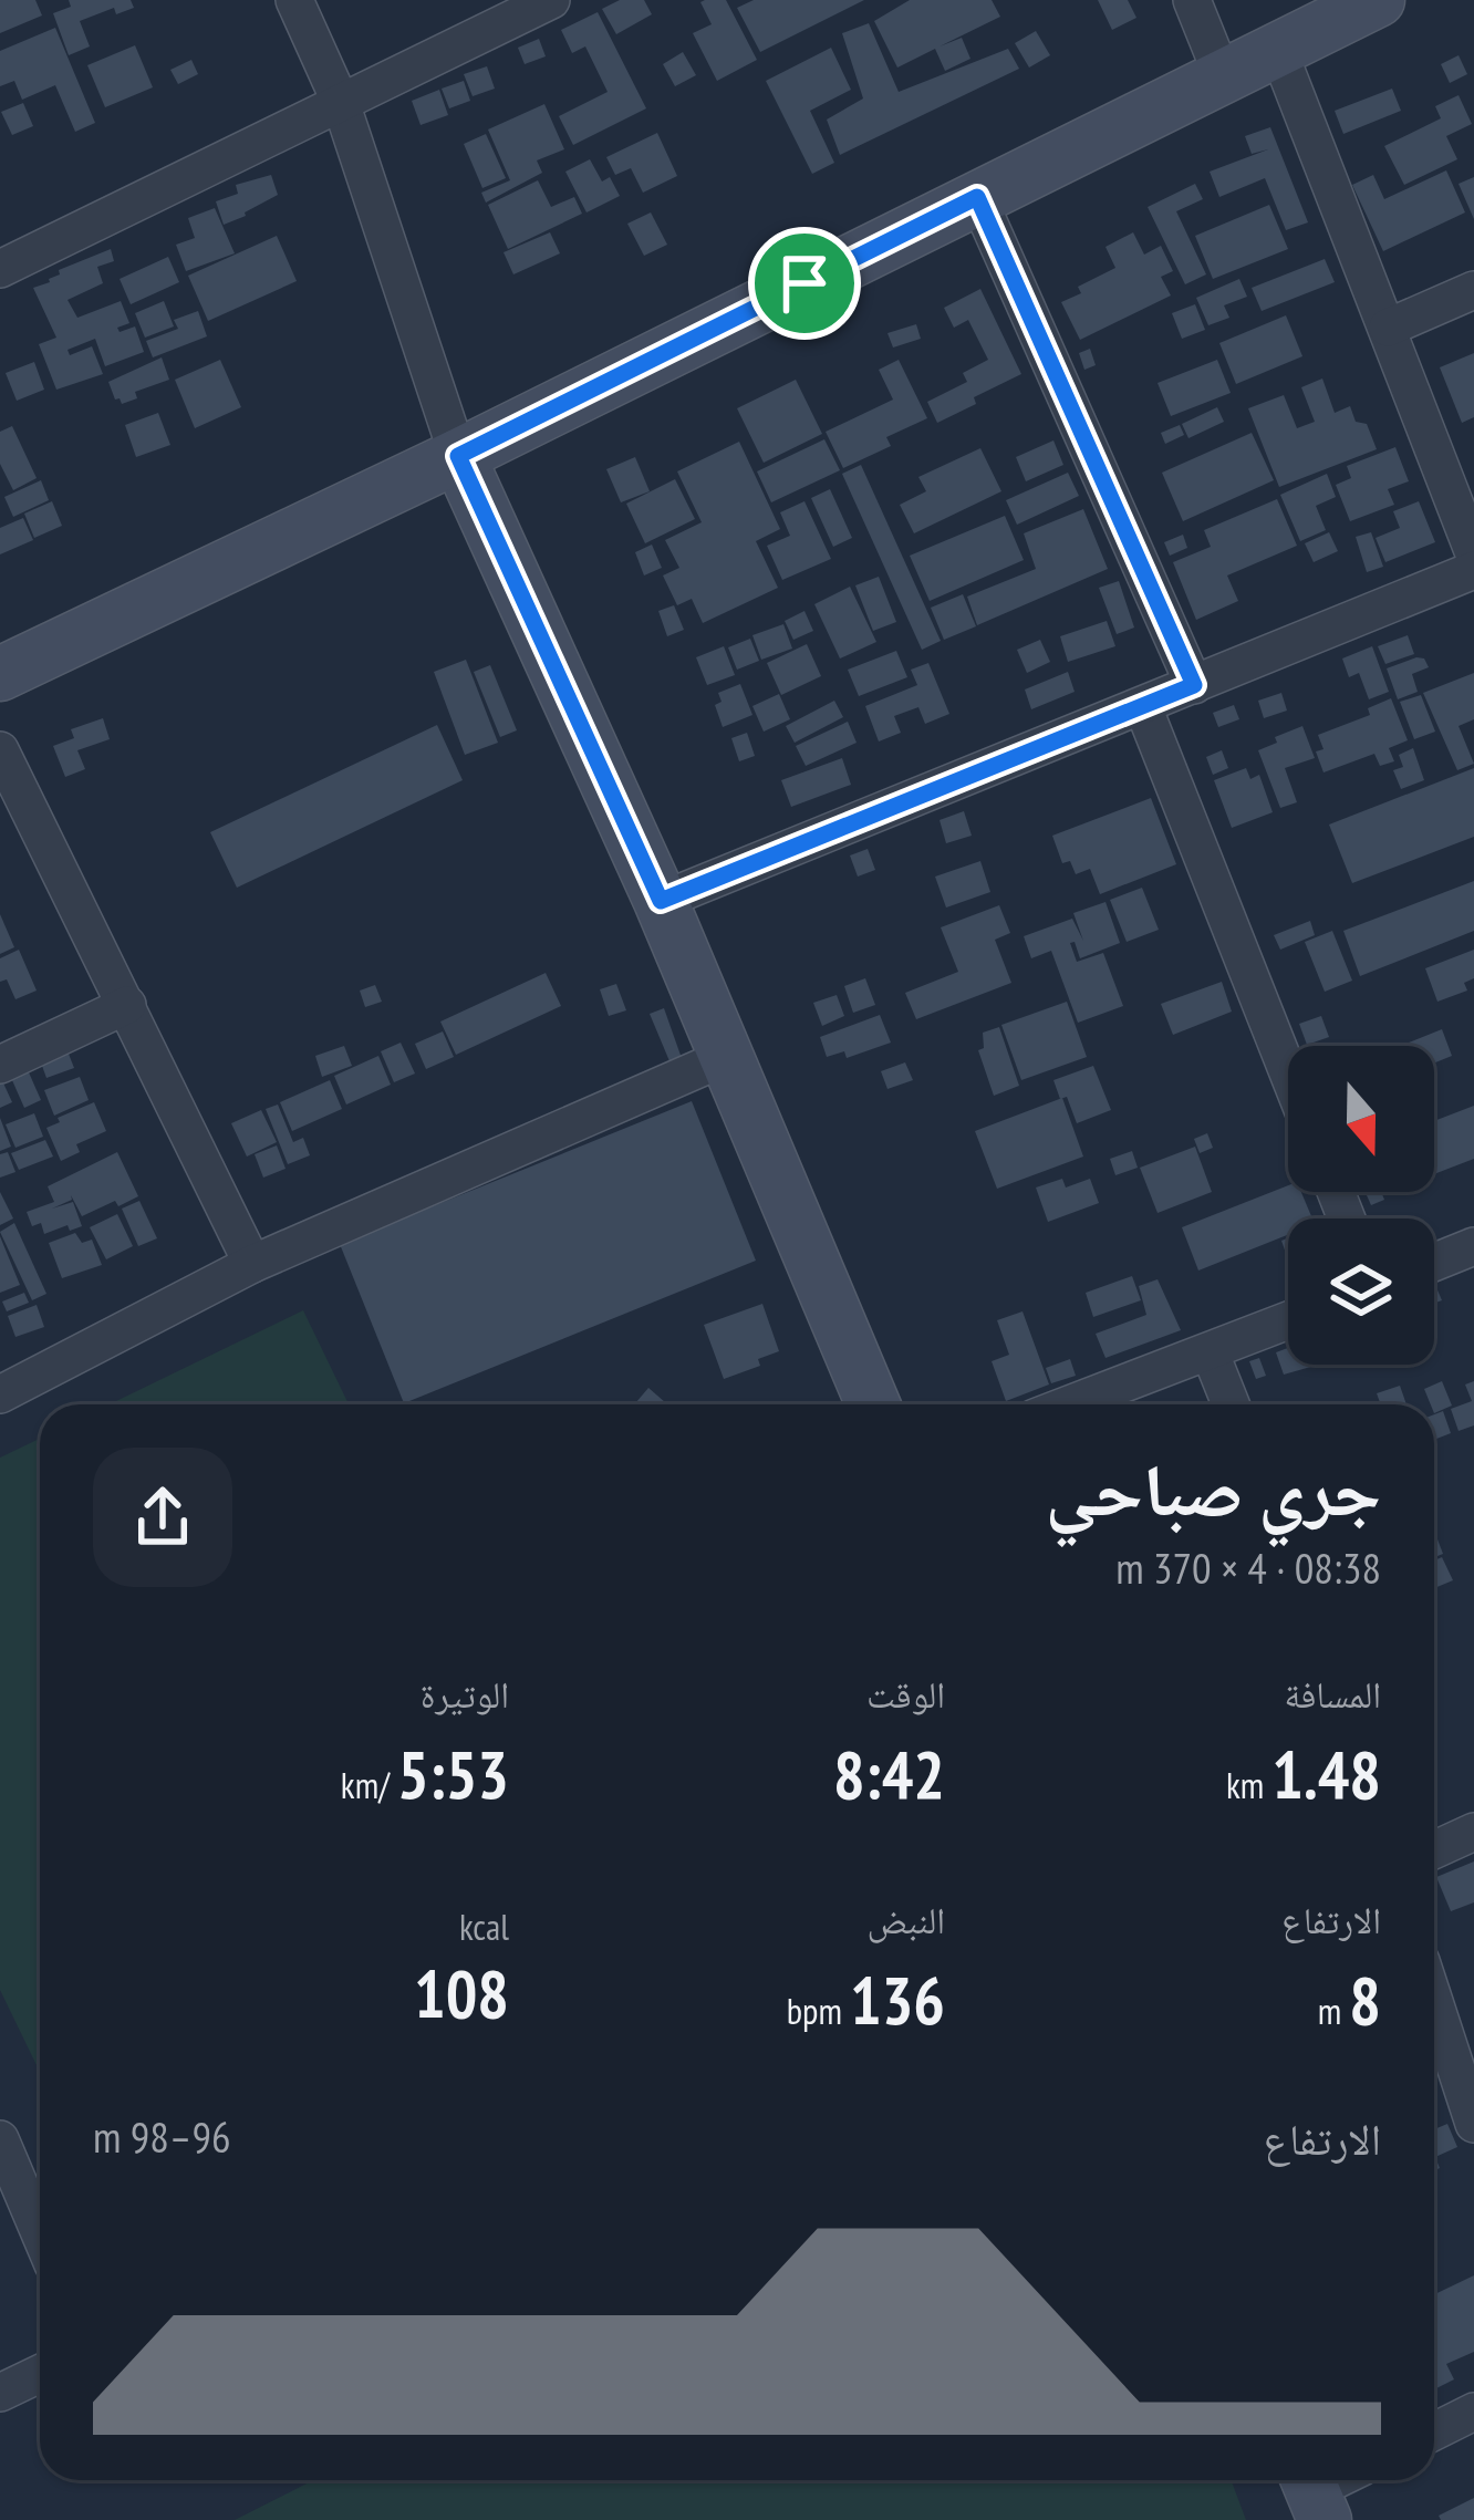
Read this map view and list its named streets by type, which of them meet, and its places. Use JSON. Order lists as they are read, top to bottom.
{
  "north": "bottom",
  "page": {
    "heading": ["جري صباحي", "08:38 · 4 × 370 m"],
    "stats": [
      ["المسافة", "1.48 km"],
      ["الوقت", "8:42"],
      ["الوتيرة", "5:53 /km"],
      ["الارتفاع", "8 m"],
      ["النبض", "136 bpm"],
      ["kcal", "108"]
    ],
    "chart": ["الارتفاع", "96–98 m"]
  }
}
